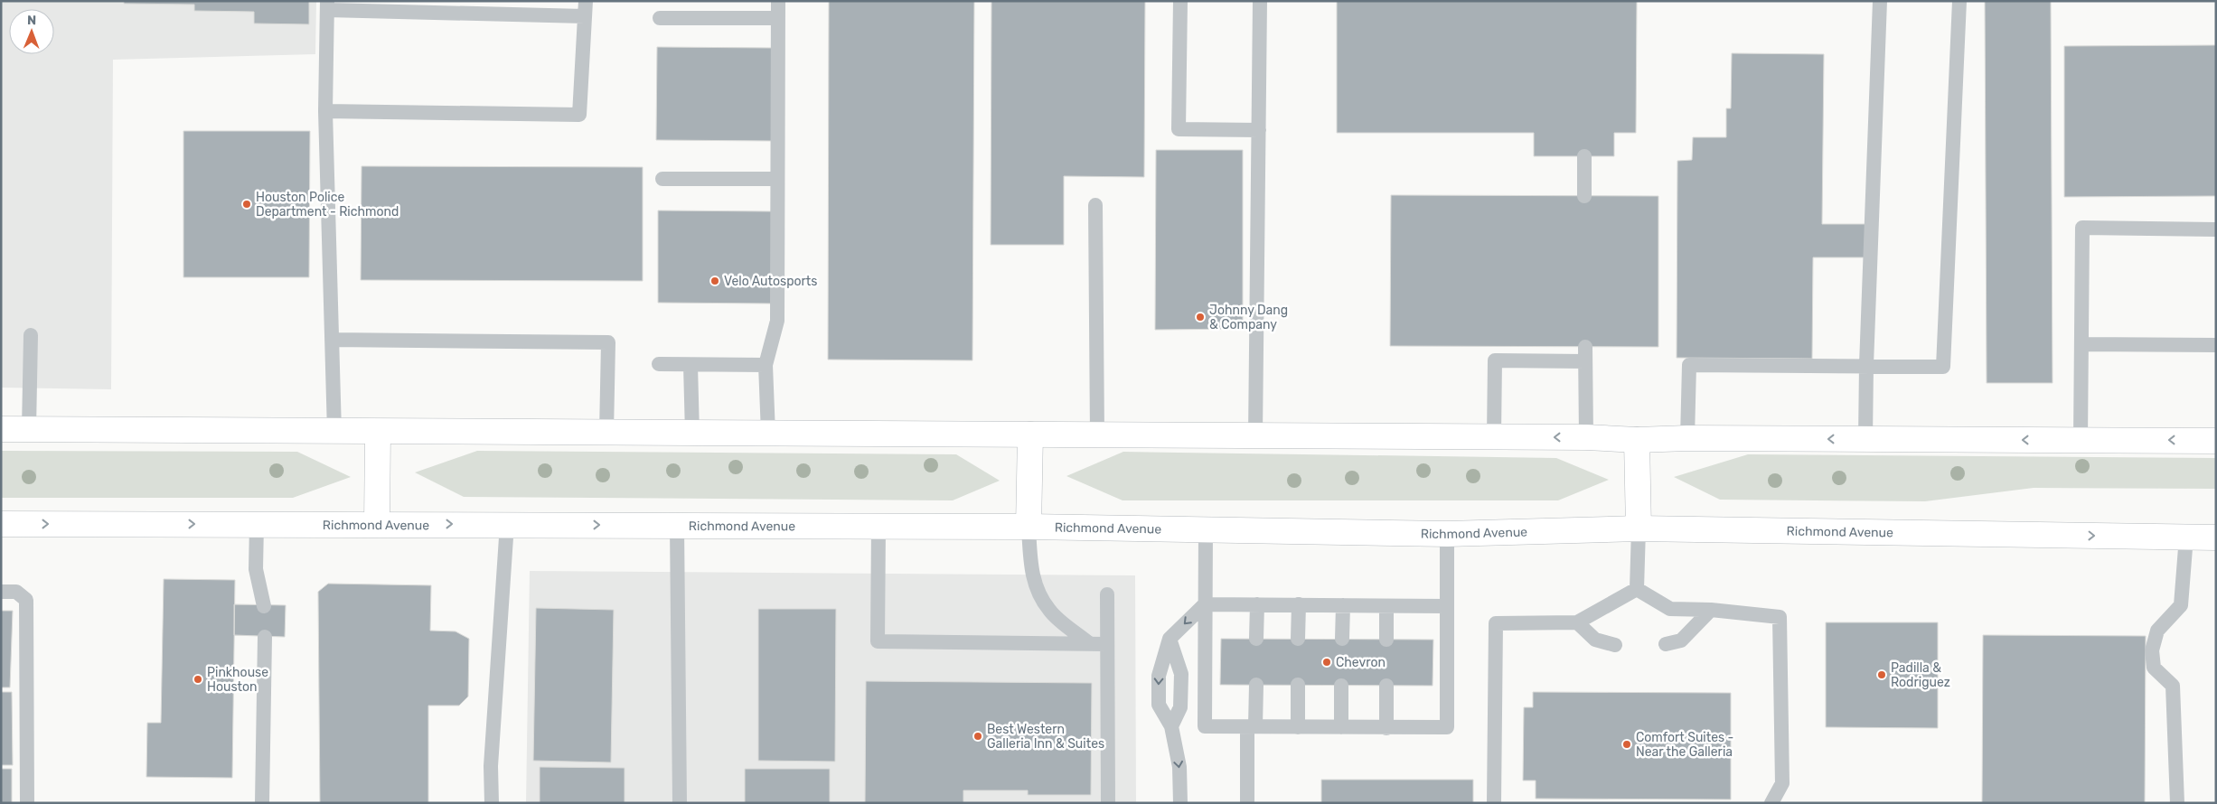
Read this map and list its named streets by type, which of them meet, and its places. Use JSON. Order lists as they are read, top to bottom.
{
  "streets": {
    "main road": ["Richmond Avenue"]
  },
  "places": [
    "Houston Police Department - Richmond",
    "Velo Autosports",
    "Johnny Dang & Company",
    "Chevron",
    "Padilla & Rodriguez",
    "Pinkhouse Houston",
    "Best Western Galleria Inn & Suites",
    "Comfort Suites - Near the Galleria"
  ],
  "north": "top"
}
